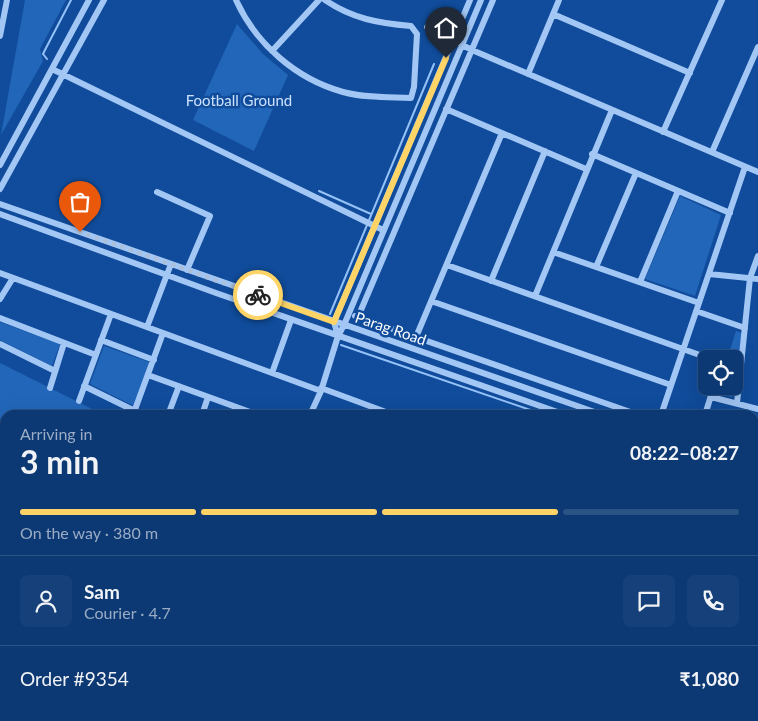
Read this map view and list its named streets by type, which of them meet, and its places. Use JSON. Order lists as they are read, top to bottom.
{
  "streets": {
    "street": ["Parag Road"]
  },
  "parks": ["Football Ground"],
  "page": {
    "heading": ["3 min", "Arriving in", "08:22–08:27"],
    "panel": [
      "Sam",
      "Courier · 4.7",
      "Order #9354",
      "₹1,080"
    ],
    "bar": "On the way · 380 m"
  }
}
